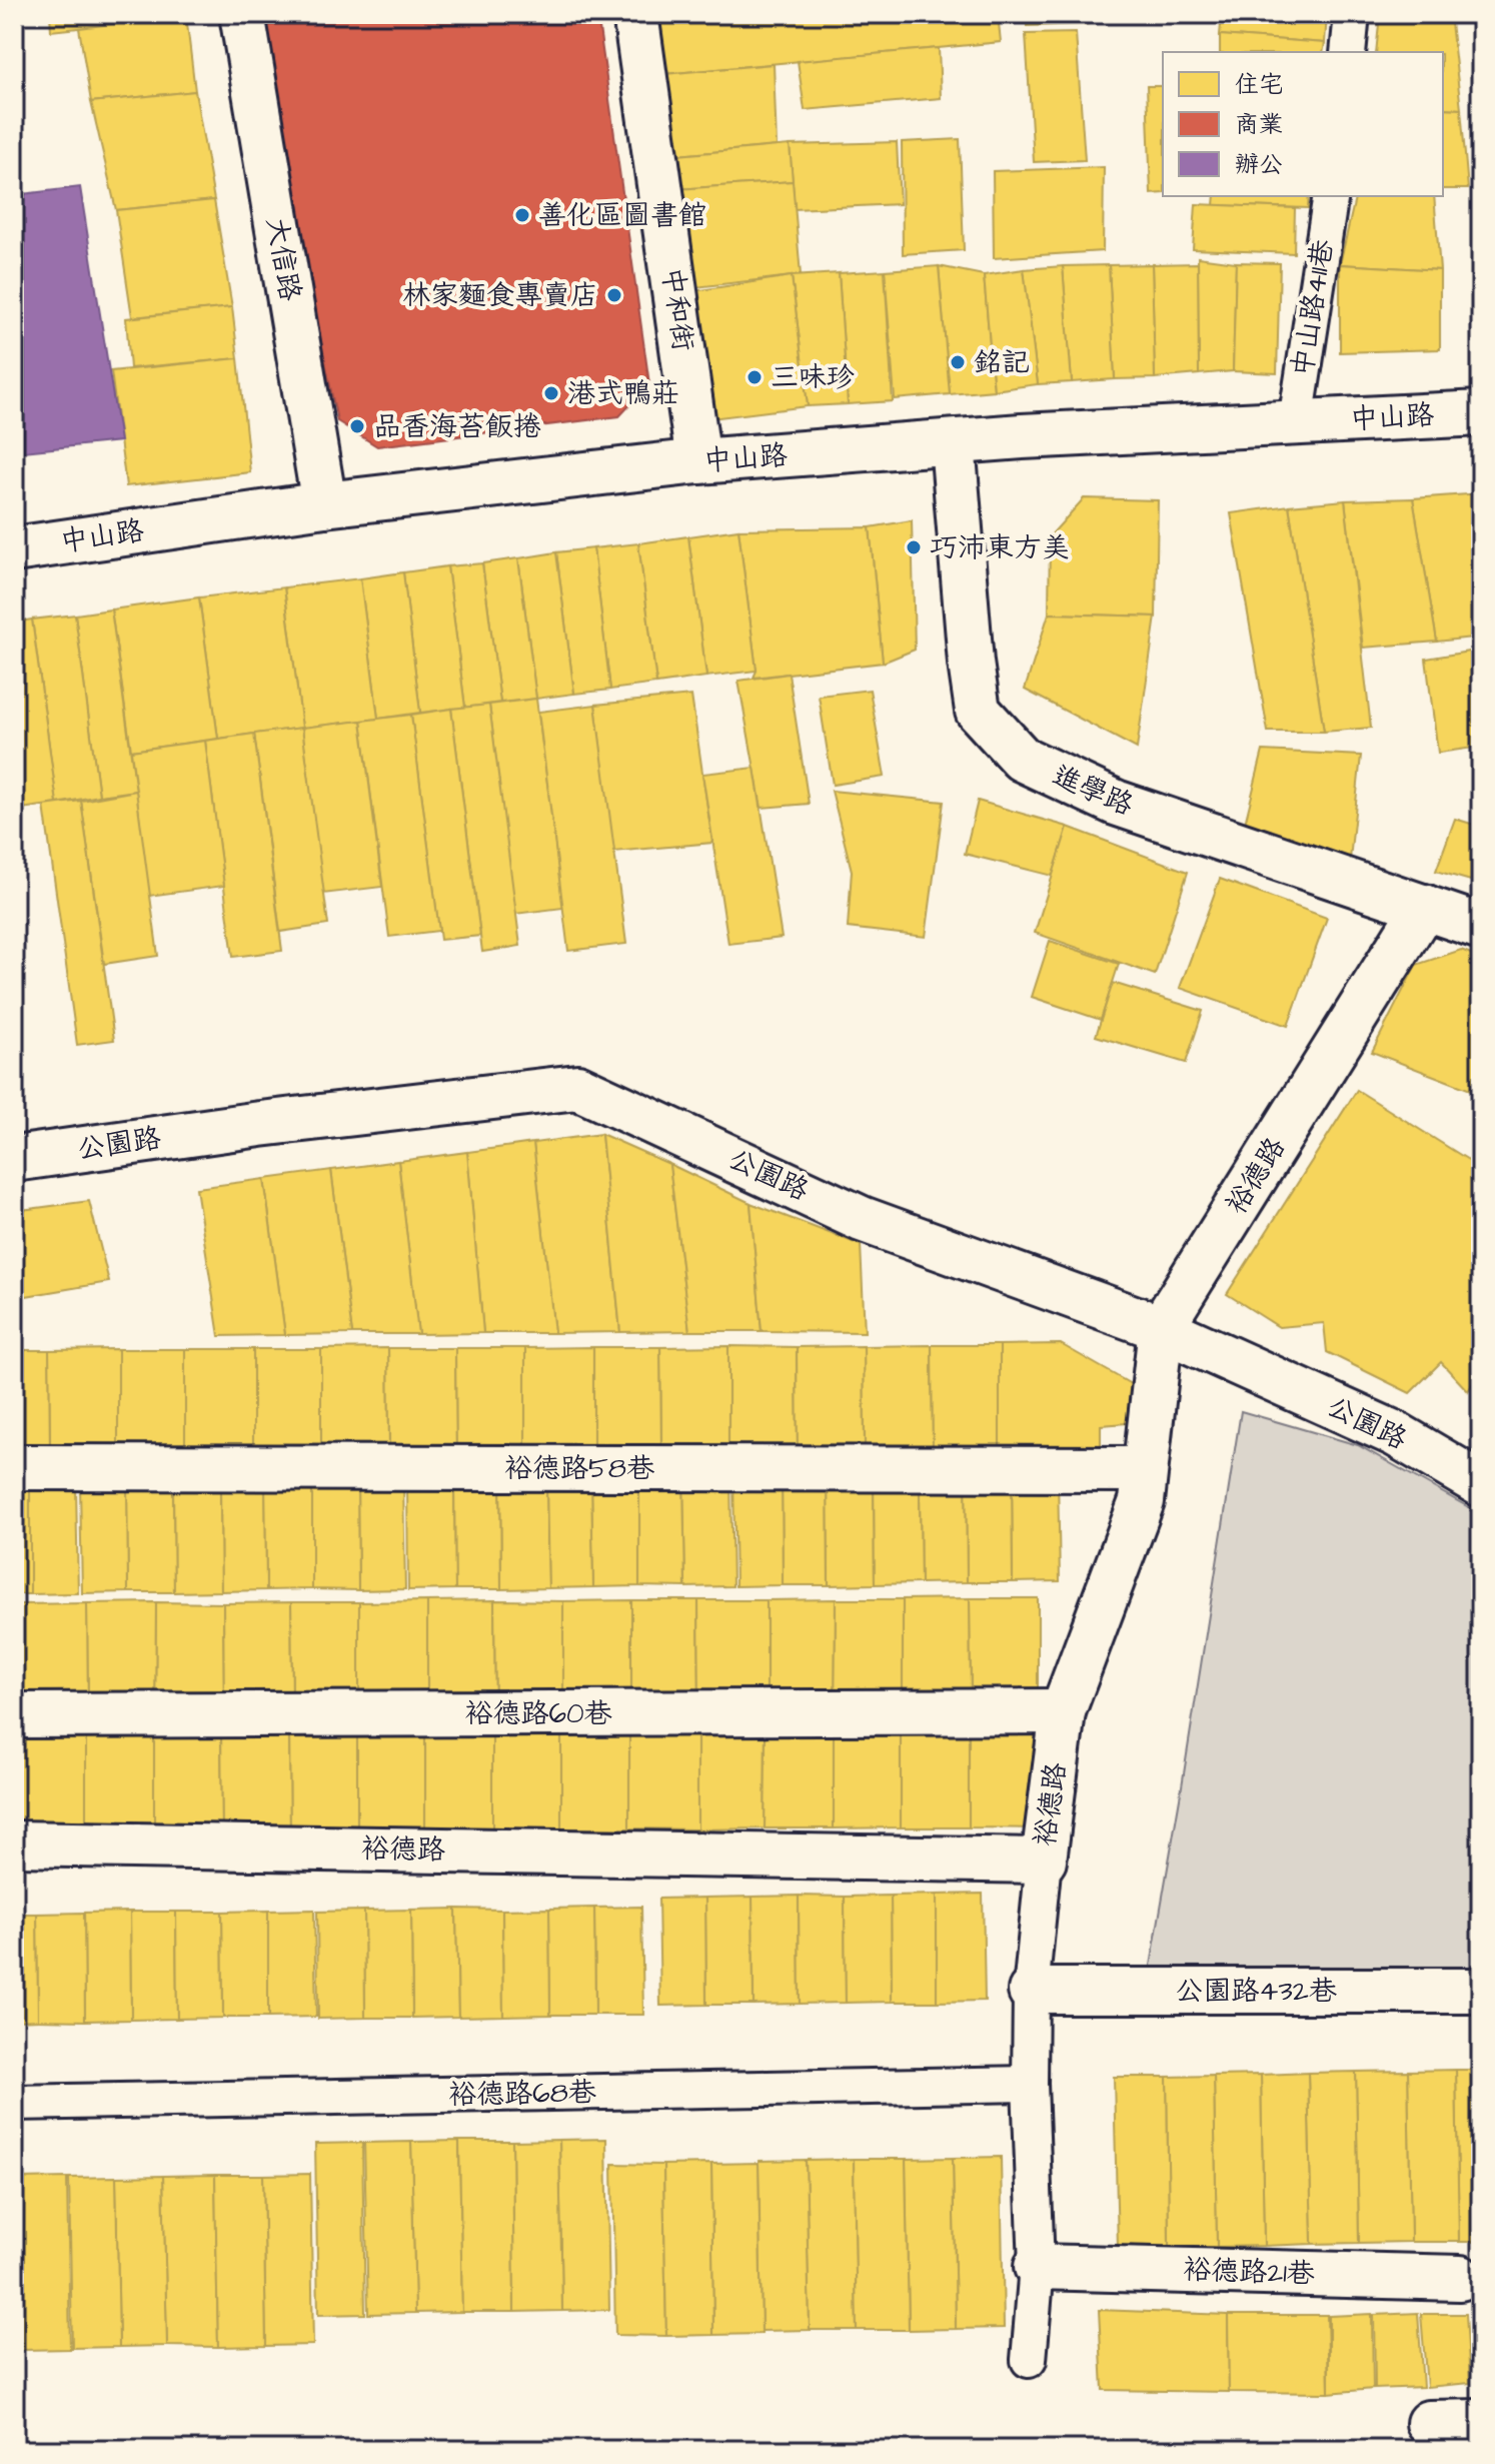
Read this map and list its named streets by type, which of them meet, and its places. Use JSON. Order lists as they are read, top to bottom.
{
  "streets": {
    "street": [
      "大信路",
      "中和街",
      "中山路",
      "進學路",
      "公園路",
      "裕德路",
      "裕德路58巷",
      "裕德路60巷",
      "公園路432巷",
      "裕德路21巷"
    ],
    "lane": ["中山路411巷", "裕德路68巷"]
  },
  "crossings": [
    ["大信路", "中山路"],
    ["中山路411巷", "中山路"],
    ["中和街", "中山路"],
    ["中山路", "進學路"],
    ["進學路", "裕德路"],
    ["公園路", "裕德路"],
    ["裕德路", "裕德路58巷"],
    ["裕德路", "裕德路60巷"]
  ],
  "places": [
    "善化區圖書館",
    "林家麵食專賣店",
    "銘記",
    "三味珍",
    "港式鴨莊",
    "品香海苔飯捲",
    "巧沛東方美"
  ],
  "legend": ["住宅", "商業", "辦公"]
}
